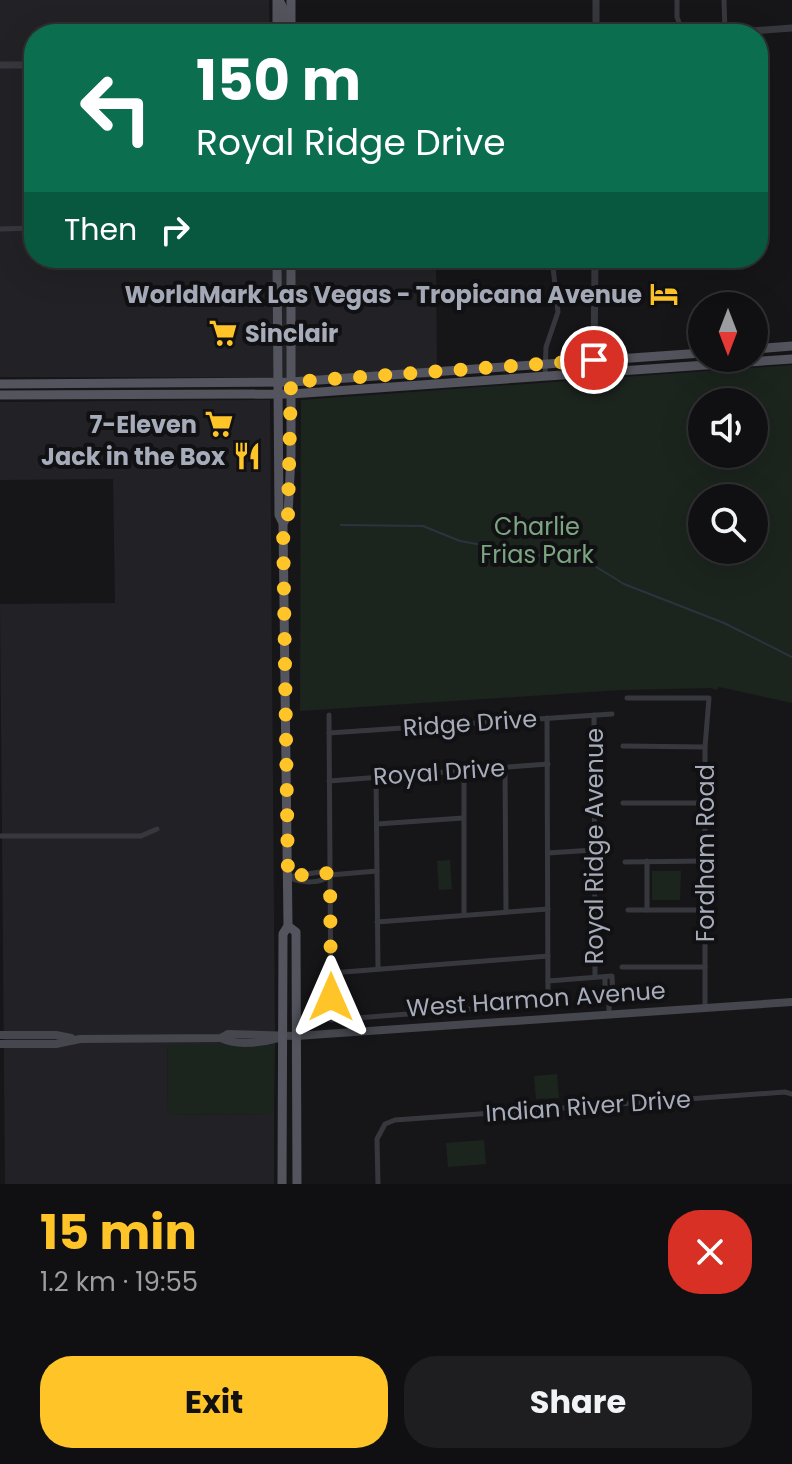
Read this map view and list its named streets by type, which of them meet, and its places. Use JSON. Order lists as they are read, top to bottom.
{
  "streets": {
    "main road": ["West Harmon Avenue"],
    "street": [
      "Ridge Drive",
      "Royal Drive",
      "Royal Ridge Avenue",
      "Fordham Road",
      "Indian River Drive"
    ]
  },
  "crossings": [
    ["Ridge Drive", "Royal Ridge Avenue"],
    ["Royal Ridge Avenue", "West Harmon Avenue"],
    ["Fordham Road", "West Harmon Avenue"]
  ],
  "parks": ["Charlie Frias Park"],
  "places": {
    "hotel": ["WorldMark Las Vegas - Tropicana Avenue"],
    "supermarket": ["Sinclair", "7-Eleven"],
    "restaurant": ["Jack in the Box"]
  },
  "north": "bottom",
  "page": {
    "turn": ["150 m", "Royal Ridge Drive"],
    "then": "Then",
    "heading": ["15 min", "1.2 km · 19:55"],
    "buttons": ["Exit", "Share"]
  }
}
